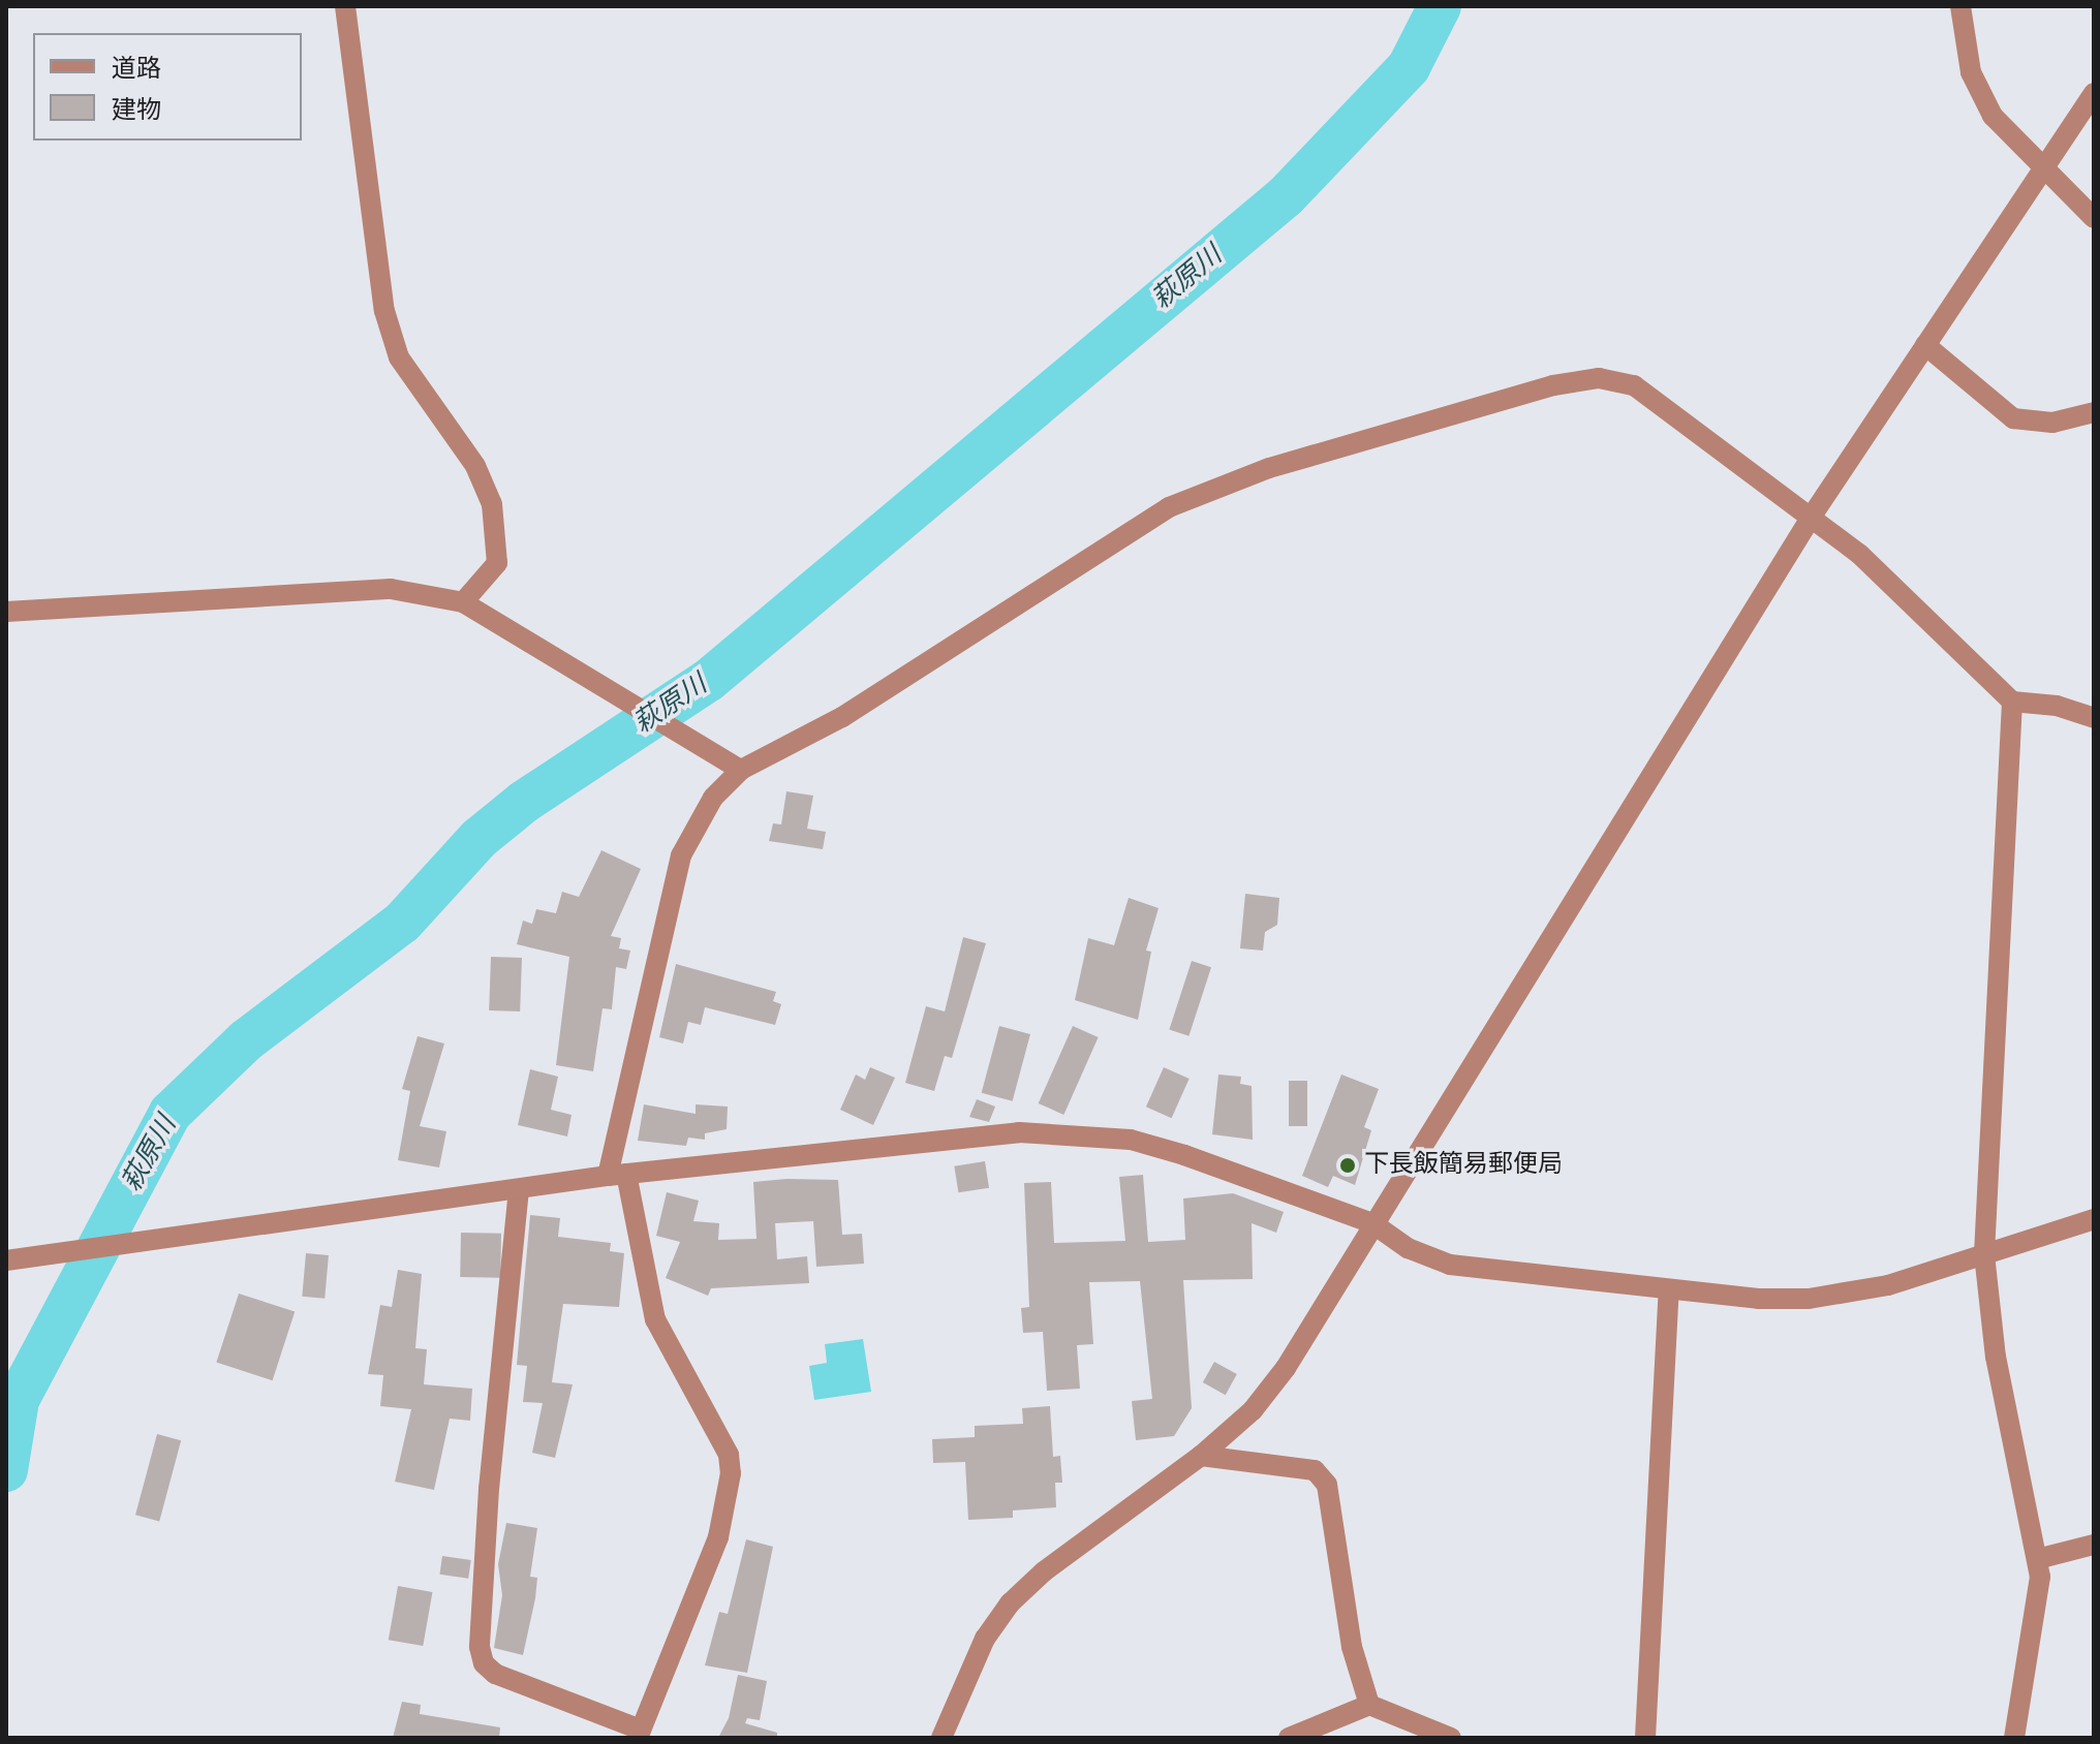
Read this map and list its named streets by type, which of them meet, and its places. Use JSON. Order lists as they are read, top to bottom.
{
  "water": ["萩原川"],
  "places": ["下長飯簡易郵便局"],
  "legend": ["道路", "建物"]
}
